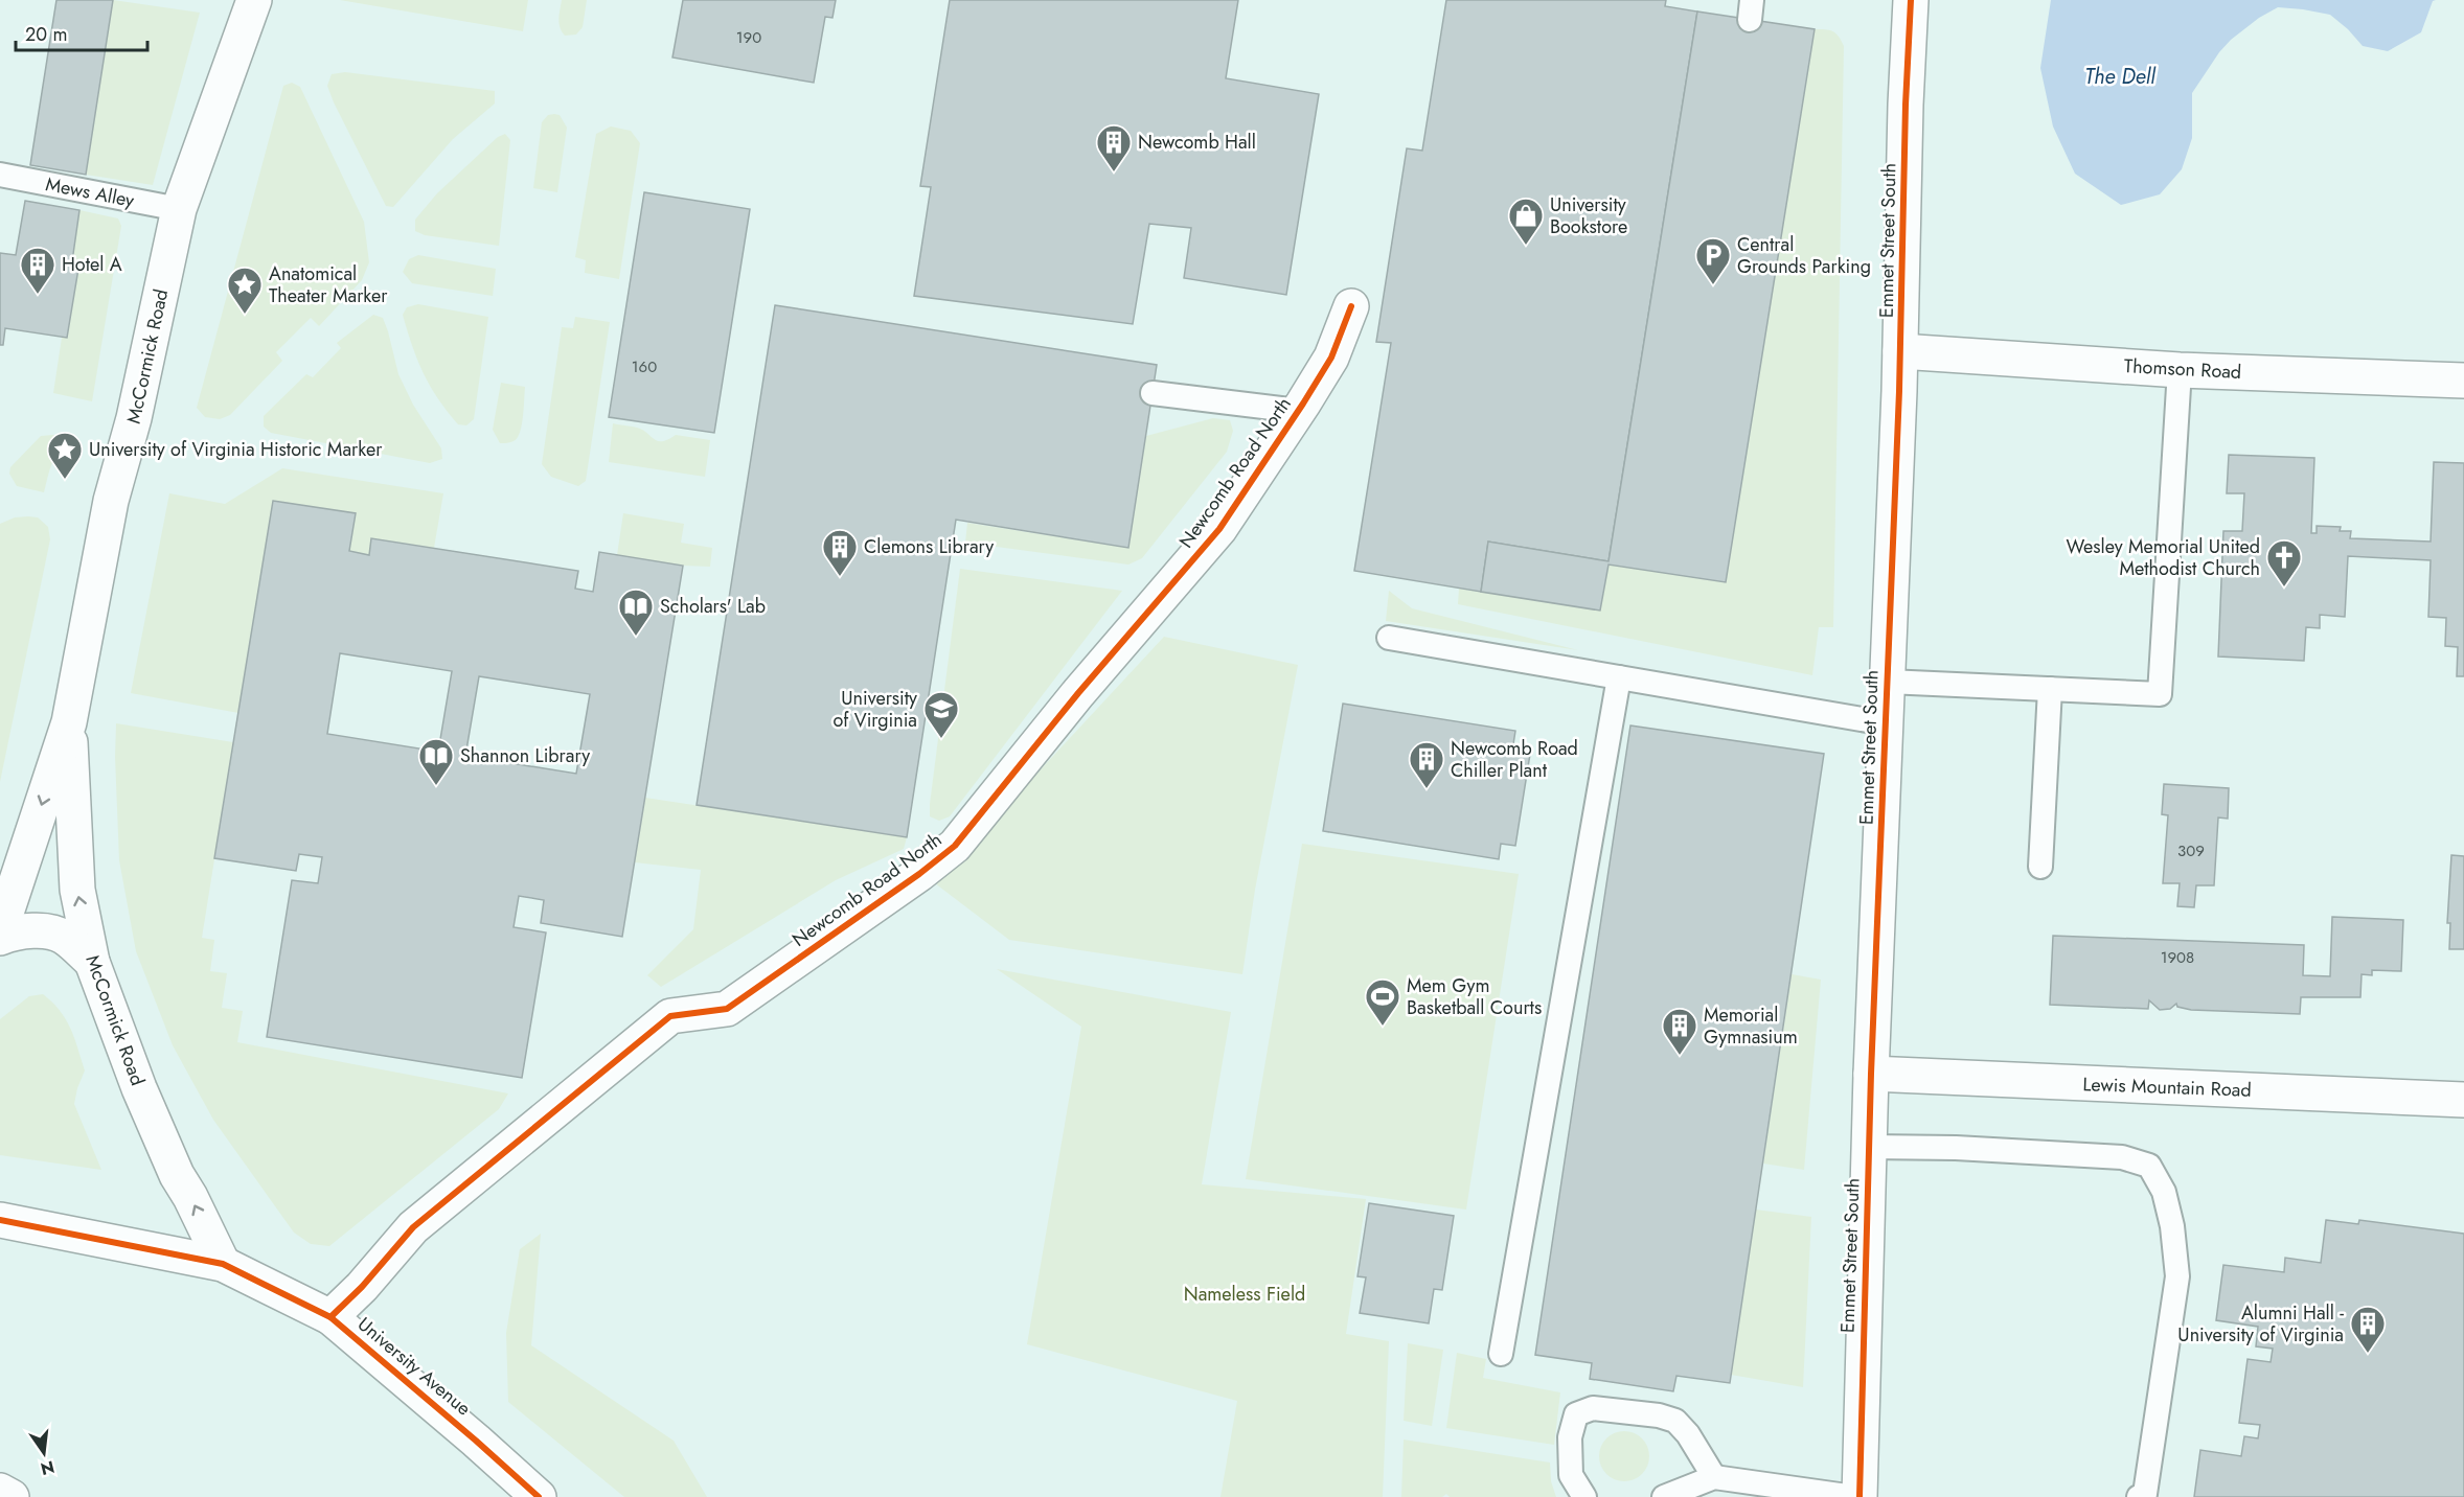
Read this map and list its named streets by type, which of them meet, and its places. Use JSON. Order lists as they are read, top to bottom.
{
  "streets": {
    "street": [
      "Emmet Street South",
      "McCormick Road",
      "Thomson Road",
      "Newcomb Road North",
      "Lewis Mountain Road",
      "University Avenue"
    ],
    "lane": ["Mews Alley"]
  },
  "crossings": [
    ["Mews Alley", "McCormick Road"],
    ["Emmet Street South", "Thomson Road"],
    ["Emmet Street South", "Lewis Mountain Road"],
    ["McCormick Road", "University Avenue"],
    ["Newcomb Road North", "University Avenue"]
  ],
  "water": ["The Dell"],
  "parks": ["Nameless Field"],
  "places": {
    "building": [
      "Newcomb Hall",
      "Hotel A",
      "Clemons Library",
      "Newcomb Road Chiller Plant",
      "Memorial Gymnasium",
      "Alumni Hall - University of Virginia"
    ],
    "shop": ["University Bookstore"],
    "parking": ["Central Grounds Parking"],
    "place": ["Anatomical Theater Marker", "University of Virginia Historic Marker"],
    "church": ["Wesley Memorial United Methodist Church"],
    "library": ["Scholars' Lab", "Shannon Library"],
    "school or university": ["University of Virginia"],
    "sports": ["Mem Gym Basketball Courts"]
  },
  "house_numbers": [
    "190",
    "160",
    "309",
    "1908"
  ],
  "scale_bar": "20 m",
  "north": "bottom"
}
